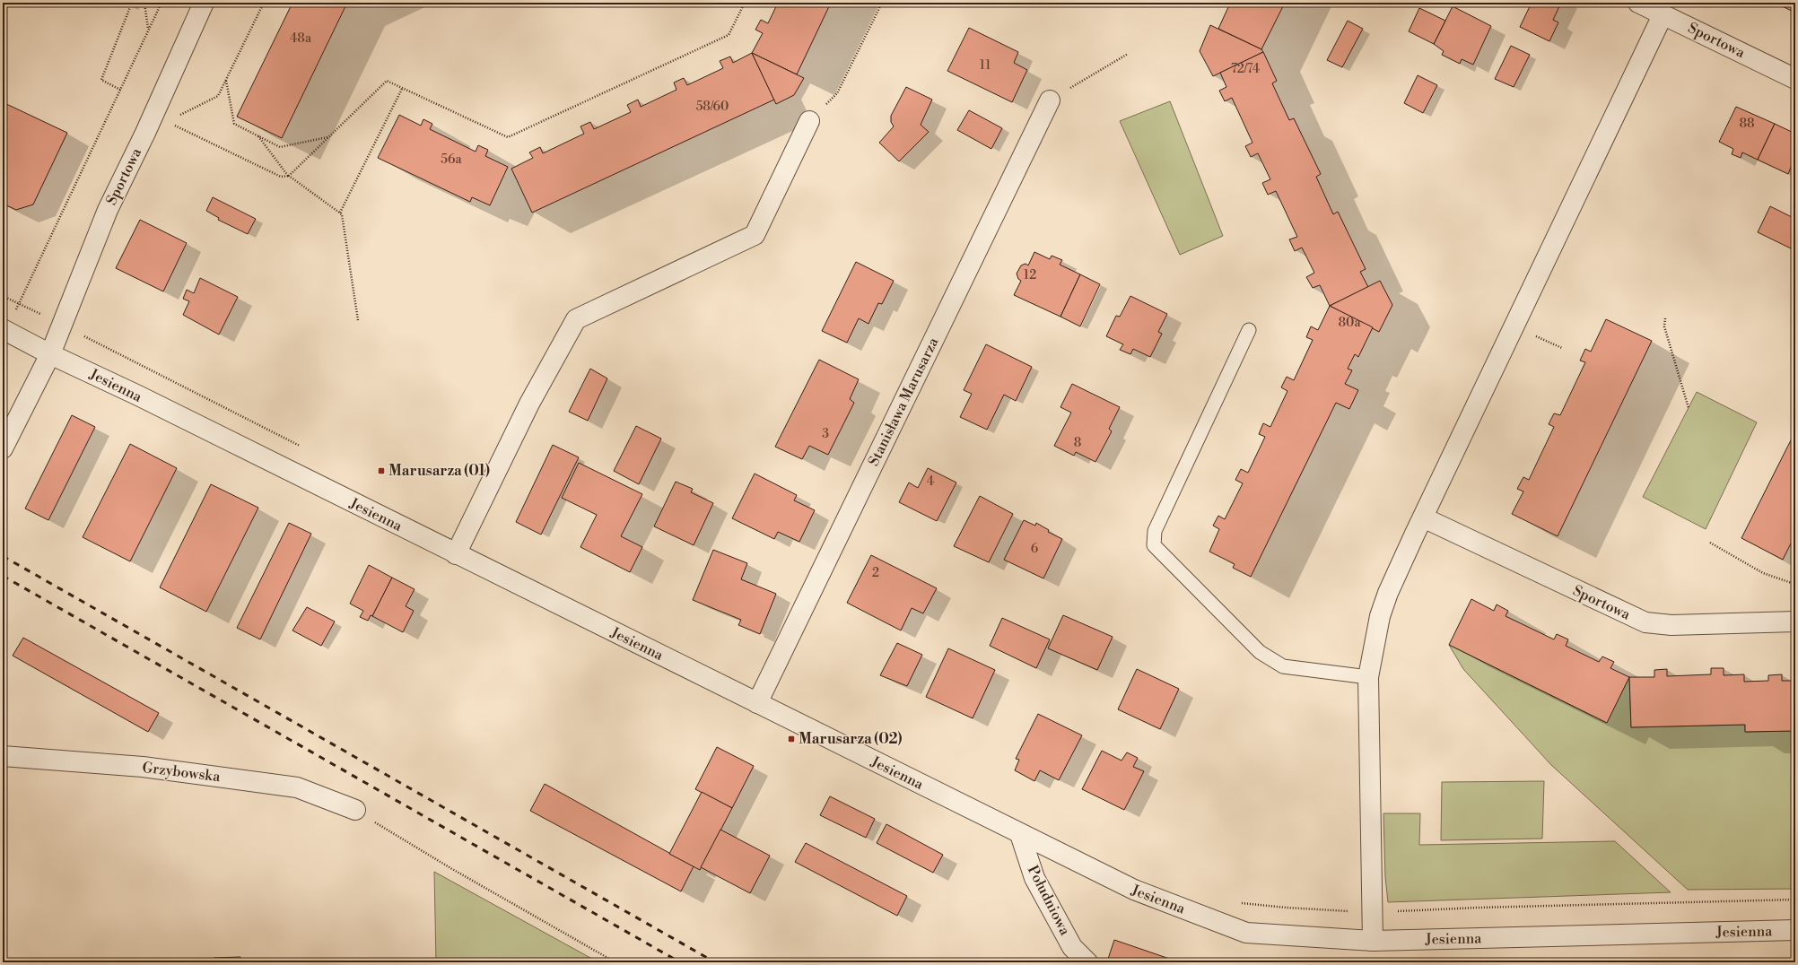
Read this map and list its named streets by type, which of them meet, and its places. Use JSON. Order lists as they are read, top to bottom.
{
  "streets": {
    "street": [
      "Sportowa",
      "Jesienna",
      "Stanisława Marusarza",
      "Grzybowska",
      "Południowa"
    ]
  },
  "crossings": [
    ["Sportowa", "Jesienna"],
    ["Jesienna", "Stanisława Marusarza"],
    ["Jesienna", "Południowa"]
  ],
  "places": {
    "transit": ["Marusarza (01)", "Marusarza (02)"]
  },
  "house_numbers": [
    "48a",
    "11",
    "72/74",
    "58/60",
    "88",
    "56a",
    "12",
    "80a",
    "3",
    "8",
    "4",
    "6",
    "2"
  ]
}
